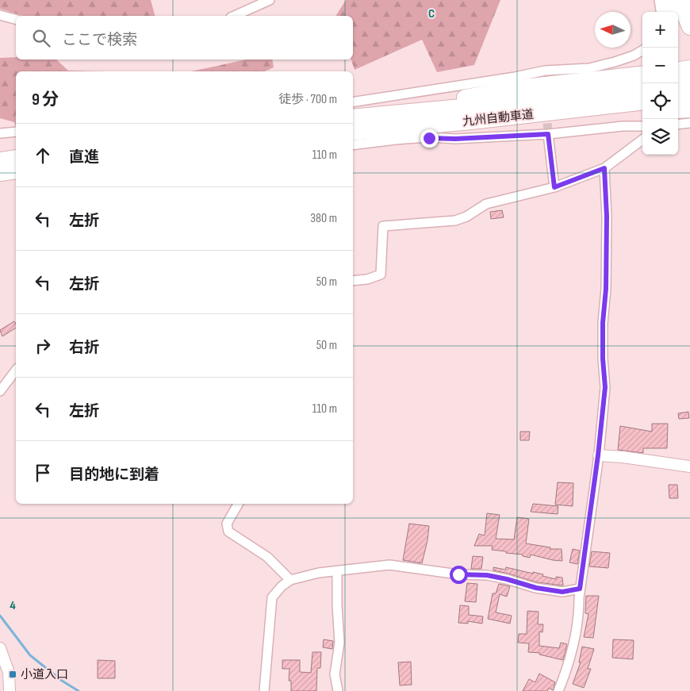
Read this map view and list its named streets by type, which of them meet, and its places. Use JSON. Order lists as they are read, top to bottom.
{
  "streets": {
    "highway": ["九州自動車道"]
  },
  "places": {
    "transit": ["小道入口"]
  },
  "north": "left",
  "page": {
    "map_buttons": ["+", "−"],
    "search": "ここで検索",
    "heading": ["9 分", "徒歩 · 700 m"],
    "list": [
      ["直進", "110 m"],
      ["左折", "380 m"],
      ["左折", "50 m"],
      ["右折", "50 m"],
      ["左折", "110 m"],
      "目的地に到着"
    ]
  },
  "grid": {
    "columns": ["C"],
    "rows": ["4"]
  }
}
